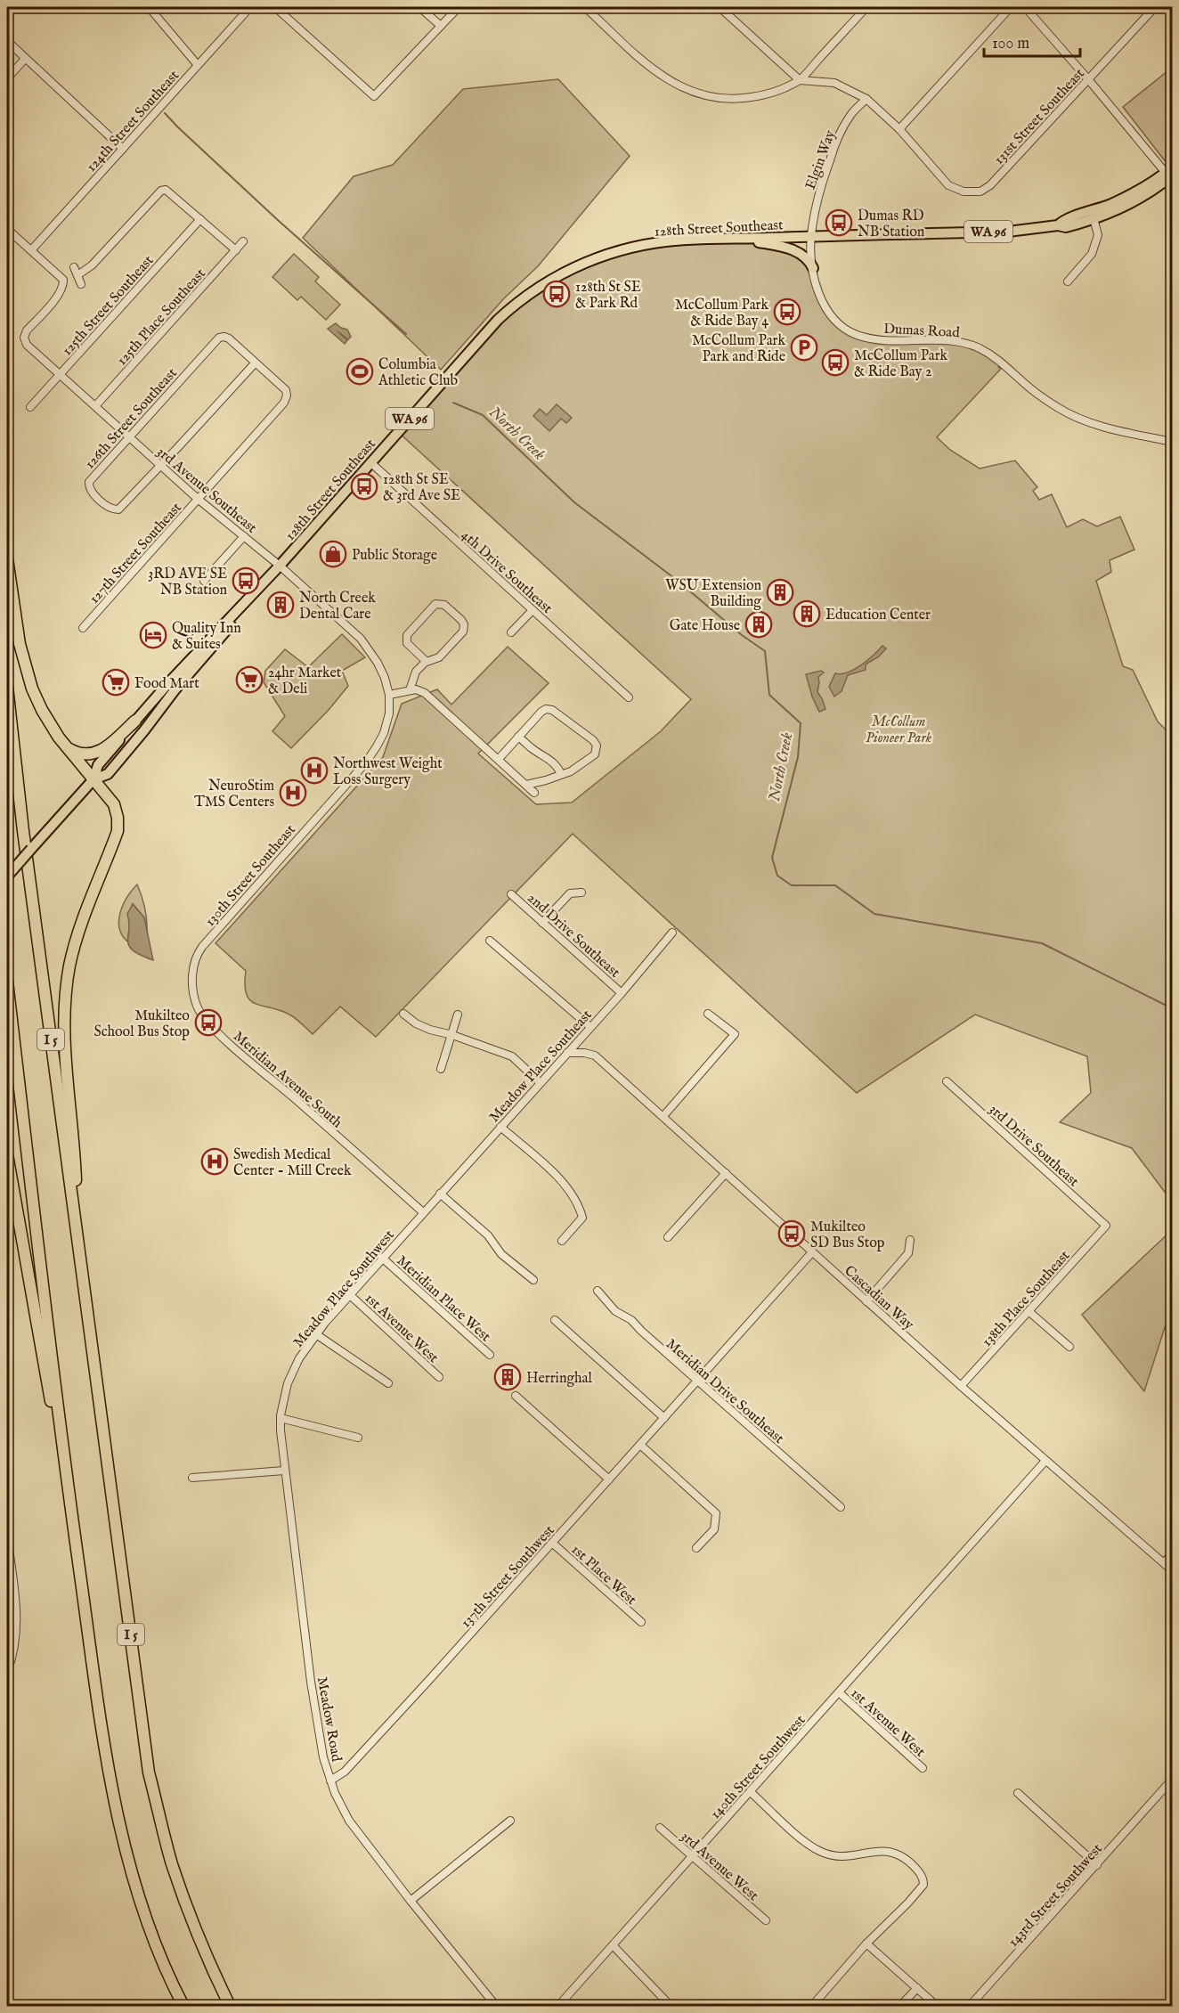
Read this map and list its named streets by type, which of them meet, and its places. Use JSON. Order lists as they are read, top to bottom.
{
  "streets": {
    "highway": ["I 5"],
    "main road": ["128th Street Southeast", "WA 96"],
    "street": [
      "131st Street Southeast",
      "124th Street Southeast",
      "Elgin Way",
      "125th Street Southeast",
      "125th Place Southeast",
      "Dumas Road",
      "126th Street Southeast",
      "3rd Avenue Southeast",
      "127th Street Southeast",
      "4th Drive Southeast",
      "130th Street Southeast",
      "2nd Drive Southeast",
      "Meadow Place Southeast",
      "Meridian Avenue South",
      "3rd Drive Southeast",
      "Meadow Place Southwest",
      "Cascadian Way",
      "Meridian Place West",
      "138th Place Southeast",
      "1st Avenue West",
      "Meridian Drive Southeast",
      "1st Place West",
      "137th Street Southwest",
      "Meadow Road",
      "140th Street Southwest",
      "3rd Avenue West",
      "143rd Street Southwest"
    ]
  },
  "crossings": [
    ["124th Street Southeast", "3rd Avenue Southeast"],
    ["Elgin Way", "128th Street Southeast"],
    ["Elgin Way", "Dumas Road"],
    ["128th Street Southeast", "WA 96"],
    ["128th Street Southeast", "Dumas Road"],
    ["128th Street Southeast", "3rd Avenue Southeast"],
    ["128th Street Southeast", "4th Drive Southeast"],
    ["125th Street Southeast", "3rd Avenue Southeast"],
    ["125th Place Southeast", "3rd Avenue Southeast"],
    ["126th Street Southeast", "3rd Avenue Southeast"],
    ["126th Street Southeast", "127th Street Southeast"],
    ["3rd Avenue Southeast", "127th Street Southeast"],
    ["3rd Avenue Southeast", "130th Street Southeast"],
    ["130th Street Southeast", "Meridian Avenue South"],
    ["2nd Drive Southeast", "Meadow Place Southeast"],
    ["Meadow Place Southeast", "Meridian Avenue South"],
    ["Meadow Place Southeast", "Meadow Place Southwest"],
    ["Meadow Place Southeast", "Cascadian Way"],
    ["Meridian Avenue South", "Meadow Place Southwest"],
    ["3rd Drive Southeast", "138th Place Southeast"],
    ["Meadow Place Southwest", "Meridian Place West"],
    ["Meadow Place Southwest", "1st Avenue West"],
    ["Meadow Place Southwest", "Meadow Road"],
    ["Cascadian Way", "138th Place Southeast"],
    ["Cascadian Way", "137th Street Southwest"],
    ["Cascadian Way", "140th Street Southwest"],
    ["1st Avenue West", "140th Street Southwest"],
    ["Meridian Drive Southeast", "137th Street Southwest"],
    ["1st Place West", "137th Street Southwest"],
    ["137th Street Southwest", "Meadow Road"],
    ["140th Street Southwest", "3rd Avenue West"]
  ],
  "water": ["North Creek"],
  "parks": ["McCollum Pioneer Park"],
  "places": {
    "bus stop": [
      "Dumas RD NB Station",
      "128th St SE & Park Rd",
      "McCollum Park & Ride Bay 4",
      "McCollum Park & Ride Bay 2",
      "128th St SE & 3rd Ave SE",
      "3RD AVE SE NB Station",
      "Mukilteo School Bus Stop",
      "Mukilteo SD Bus Stop"
    ],
    "parking": ["McCollum Park Park and Ride"],
    "sports": ["Columbia Athletic Club"],
    "shop": ["Public Storage"],
    "building": [
      "WSU Extension Building",
      "North Creek Dental Care",
      "Education Center",
      "Gate House",
      "Herringhal"
    ],
    "hotel": ["Quality Inn & Suites"],
    "supermarket": ["24hr Market & Deli", "Food Mart"],
    "hospital": ["Northwest Weight Loss Surgery", "NeuroStim TMS Centers", "Swedish Medical Center - Mill Creek"]
  },
  "scale_bar": "100 m"
}
